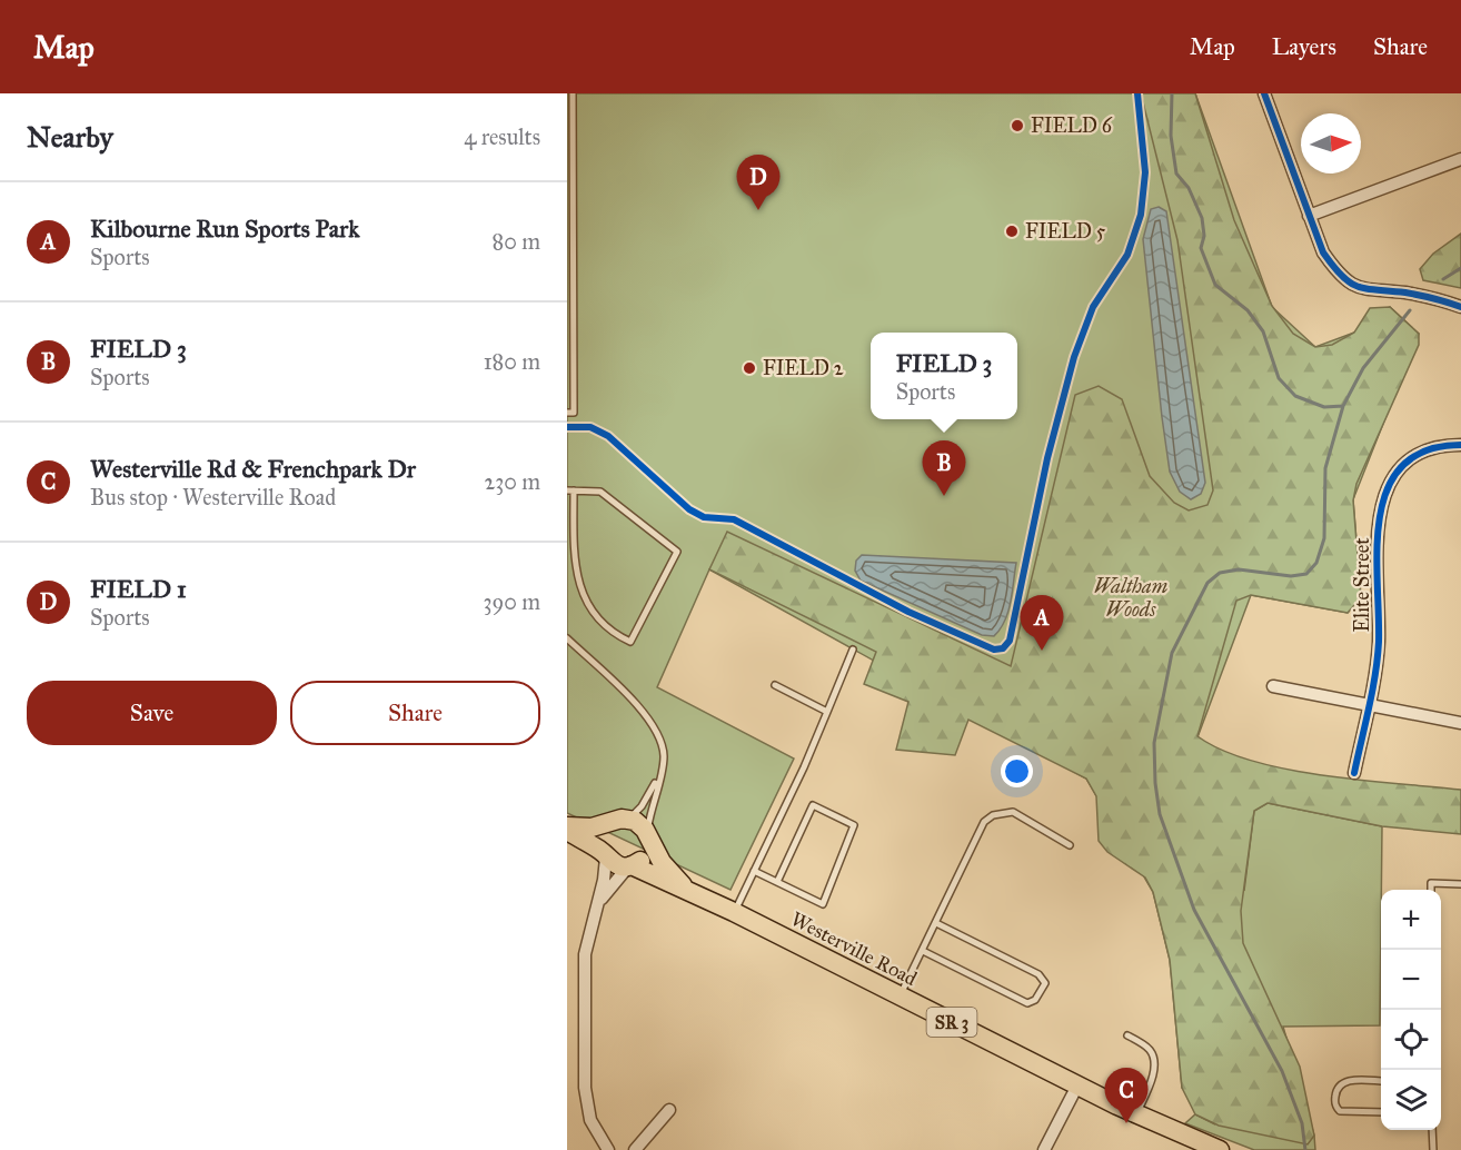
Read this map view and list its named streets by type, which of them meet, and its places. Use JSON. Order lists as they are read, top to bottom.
{
  "streets": {
    "main road": ["Westerville Road", "SR 3"],
    "street": ["Elite Street"]
  },
  "parks": ["Waltham Woods"],
  "places": ["FIELD 6", "FIELD 5", "FIELD 2"],
  "north": "right",
  "page": {
    "header": "Map",
    "nav": ["Map", "Layers", "Share"],
    "heading": ["Nearby", "4 results"],
    "pins": [
      "D",
      "B",
      "A",
      "C"
    ],
    "list": [
      {
        "mark": "A",
        "name": "Kilbourne Run Sports Park",
        "note": "Sports",
        "value": "80 m"
      },
      {
        "mark": "B",
        "name": "FIELD 3",
        "note": "Sports",
        "value": "180 m"
      },
      {
        "mark": "C",
        "name": "Westerville Rd & Frenchpark Dr",
        "note": "Bus stop · Westerville Road",
        "value": "230 m"
      },
      {
        "mark": "D",
        "name": "FIELD 1",
        "note": "Sports",
        "value": "390 m"
      }
    ],
    "popup": ["FIELD 3", "Sports"],
    "buttons": ["Save", "Share"],
    "map_buttons": ["+", "−"]
  }
}
